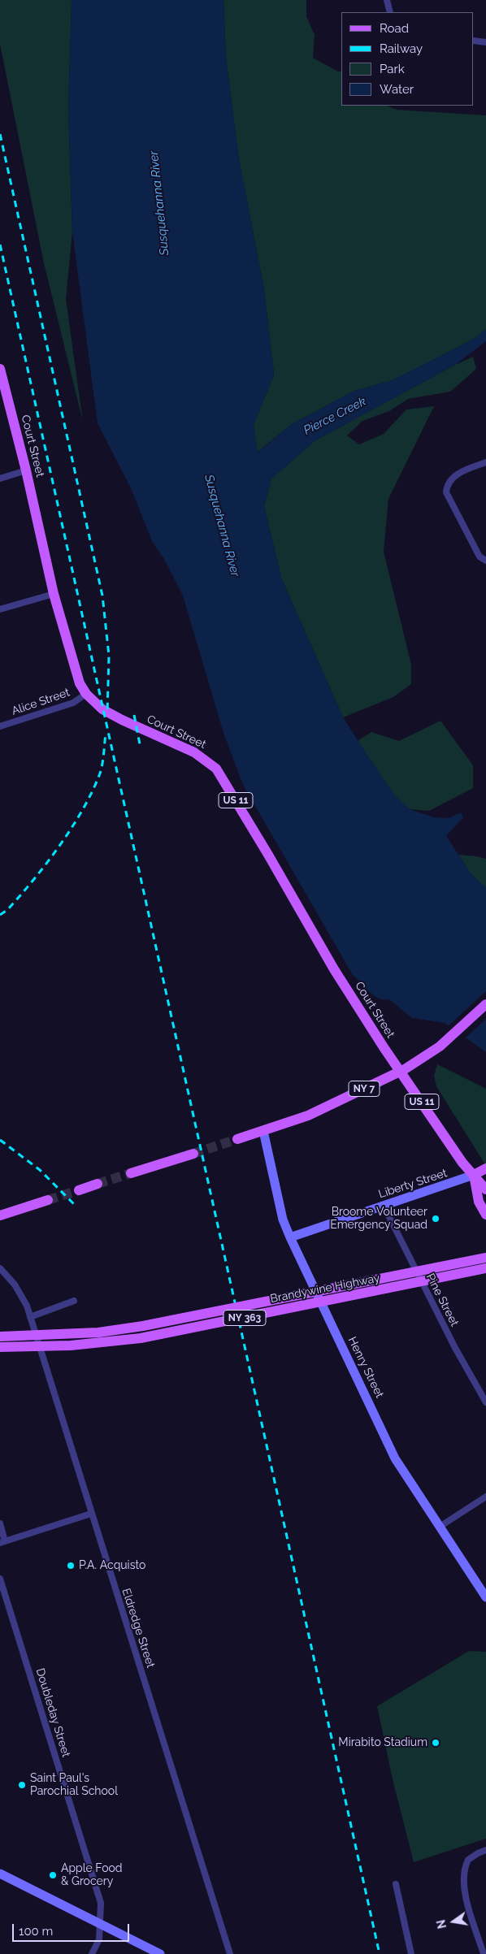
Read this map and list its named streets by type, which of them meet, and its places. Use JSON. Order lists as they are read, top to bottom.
{
  "streets": {
    "main road": [
      "Court Street",
      "US 11",
      "NY 7",
      "Brandywine Highway",
      "NY 363"
    ],
    "street": [
      "Alice Street",
      "Liberty Street",
      "Pine Street",
      "Henry Street",
      "Eldredge Street",
      "Doubleday Street"
    ]
  },
  "crossings": [
    ["Court Street", "Alice Street"],
    ["Court Street", "NY 7"],
    ["Court Street", "Liberty Street"],
    ["NY 7", "Henry Street"],
    ["Liberty Street", "Pine Street"],
    ["Liberty Street", "Henry Street"]
  ],
  "water": ["Susquehanna River", "Pierce Creek"],
  "places": [
    "Broome Volunteer Emergency Squad",
    "P.A. Acquisto",
    "Mirabito Stadium",
    "Saint Paul's Parochial School",
    "Apple Food & Grocery"
  ],
  "legend": [
    "Road",
    "Railway",
    "Park",
    "Water"
  ],
  "scale_bar": "100 m",
  "north": "left"
}
